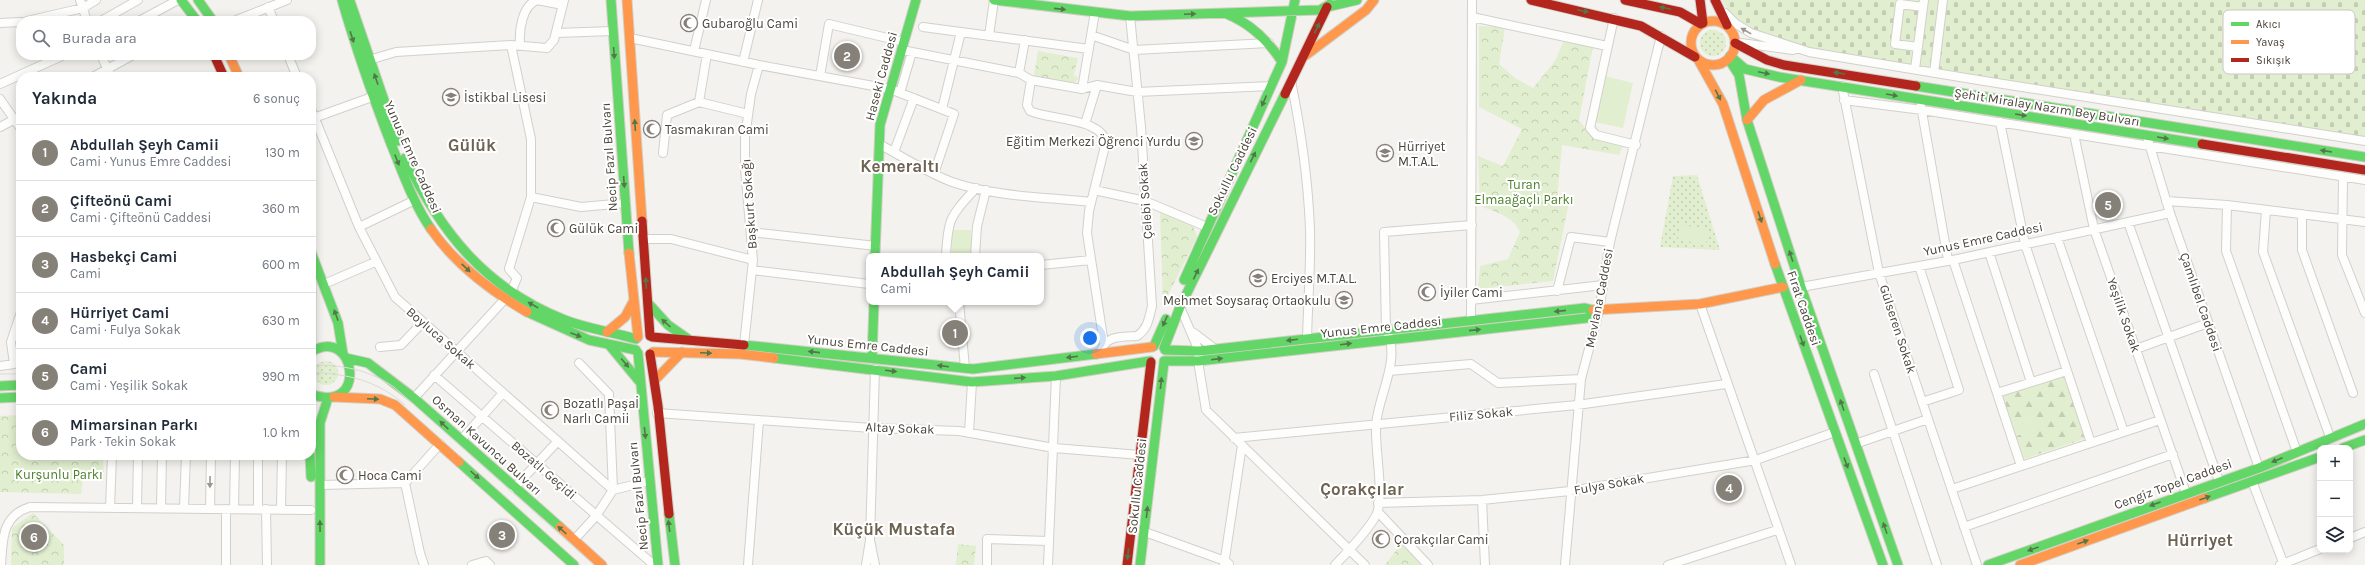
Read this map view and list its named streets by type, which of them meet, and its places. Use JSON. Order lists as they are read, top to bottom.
{
  "streets": {
    "main road": [
      "Haseki Caddesi",
      "Şehit Miralay Nazım Bey Bulvarı",
      "Yunus Emre Caddesi",
      "Necip Fazıl Bulvarı",
      "Sokullu Caddesi",
      "Fırat Caddesi",
      "Osman Kavuncu Bulvarı",
      "Cengiz Topel Caddesi"
    ],
    "street": [
      "Çelebi Sokak",
      "Başkurt Sokağı",
      "Mevlana Caddesi",
      "Çamlıbel Caddesi",
      "Yeşilik Sokak",
      "Gülseren Sokak",
      "Boyluca Sokak",
      "Filiz Sokak",
      "Altay Sokak",
      "Bozatlı Geçidi",
      "Fulya Sokak"
    ]
  },
  "crossings": [
    ["Şehit Miralay Nazım Bey Bulvarı", "Çamlıbel Caddesi"],
    ["Şehit Miralay Nazım Bey Bulvarı", "Fırat Caddesi"],
    ["Şehit Miralay Nazım Bey Bulvarı", "Gülseren Sokak"],
    ["Yunus Emre Caddesi", "Necip Fazıl Bulvarı"],
    ["Yunus Emre Caddesi", "Sokullu Caddesi"],
    ["Yunus Emre Caddesi", "Başkurt Sokağı"],
    ["Yunus Emre Caddesi", "Mevlana Caddesi"],
    ["Yunus Emre Caddesi", "Çamlıbel Caddesi"],
    ["Yunus Emre Caddesi", "Fırat Caddesi"],
    ["Yunus Emre Caddesi", "Yeşilik Sokak"],
    ["Yunus Emre Caddesi", "Gülseren Sokak"],
    ["Necip Fazıl Bulvarı", "Altay Sokak"],
    ["Sokullu Caddesi", "Altay Sokak"],
    ["Mevlana Caddesi", "Filiz Sokak"],
    ["Mevlana Caddesi", "Fulya Sokak"],
    ["Çamlıbel Caddesi", "Cengiz Topel Caddesi"],
    ["Fırat Caddesi", "Fulya Sokak"],
    ["Yeşilik Sokak", "Cengiz Topel Caddesi"]
  ],
  "districts": [
    "Gülük",
    "Kemeraltı",
    "Çorakçılar",
    "Küçük Mustafa",
    "Hürriyet"
  ],
  "parks": ["Turan Elmaağaçlı Parkı", "Kurşunlu Parkı"],
  "places": {
    "mosque": [
      "Gubaroğlu Cami",
      "Tasmakıran Cami",
      "Gülük Cami",
      "İyiler Cami",
      "Bozatlı Paşaİ Narlı Camii",
      "Hoca Cami",
      "Çorakçılar Cami"
    ],
    "school or university": [
      "İstikbal Lisesi",
      "Eğitim Merkezi Öğrenci Yurdu",
      "Hürriyet M.T.A.L.",
      "Erciyes M.T.A.L.",
      "Mehmet Soysaraç Ortaokulu"
    ]
  },
  "legend": ["Akıcı", "Yavaş", "Sıkışık"],
  "page": {
    "search": "Burada ara",
    "pins": [
      "2",
      "5",
      "1",
      "4",
      "3",
      "6"
    ],
    "heading": ["Yakında", "6 sonuç"],
    "list": [
      {
        "mark": "1",
        "name": "Abdullah Şeyh Camii",
        "note": "Cami · Yunus Emre Caddesi",
        "value": "130 m"
      },
      {
        "mark": "2",
        "name": "Çifteönü Cami",
        "note": "Cami · Çifteönü Caddesi",
        "value": "360 m"
      },
      {
        "mark": "3",
        "name": "Hasbekçi Cami",
        "note": "Cami",
        "value": "600 m"
      },
      {
        "mark": "4",
        "name": "Hürriyet Cami",
        "note": "Cami · Fulya Sokak",
        "value": "630 m"
      },
      {
        "mark": "5",
        "name": "Cami",
        "note": "Cami · Yeşilik Sokak",
        "value": "990 m"
      },
      {
        "mark": "6",
        "name": "Mimarsinan Parkı",
        "note": "Park · Tekin Sokak",
        "value": "1.0 km"
      }
    ],
    "popup": ["Abdullah Şeyh Camii", "Cami"],
    "map_buttons": ["+", "−"]
  }
}
